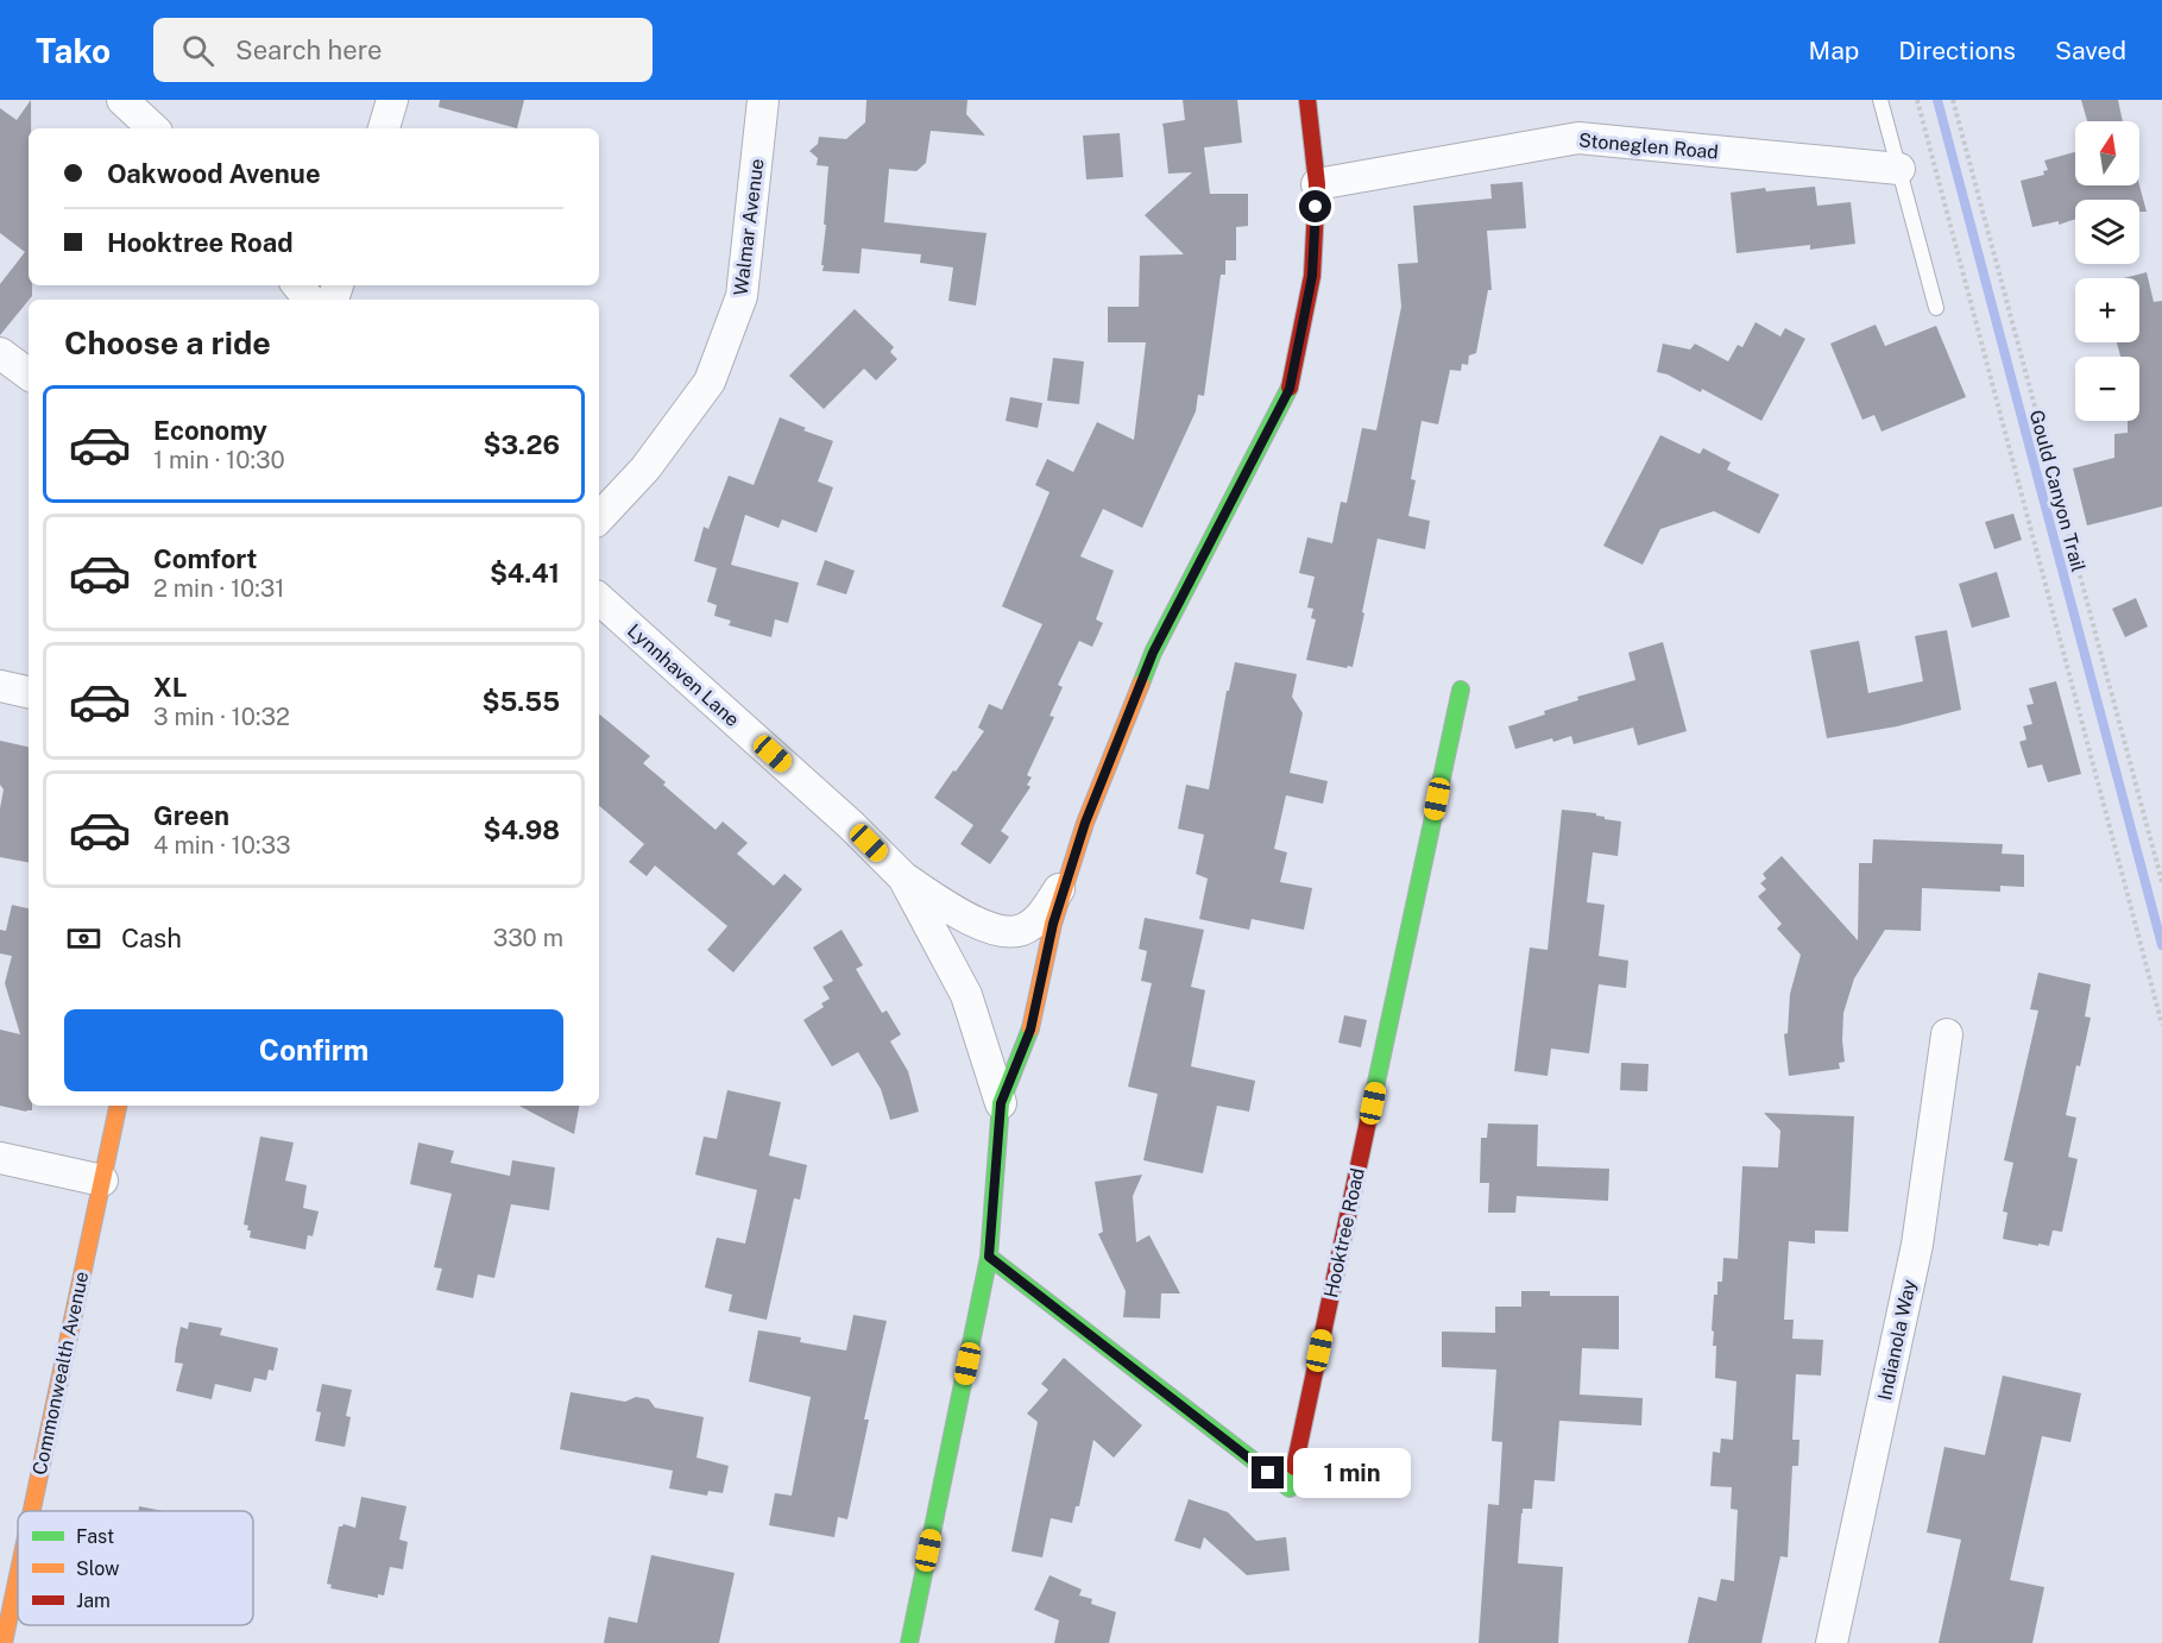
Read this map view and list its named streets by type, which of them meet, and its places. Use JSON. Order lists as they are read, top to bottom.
{
  "streets": {
    "street": [
      "Stoneglen Road",
      "Walmar Avenue",
      "Lynnhaven Lane",
      "Hooktree Road",
      "Indianola Way",
      "Commonwealth Avenue"
    ],
    "path": ["Gould Canyon Trail"]
  },
  "legend": ["Fast", "Slow", "Jam"],
  "north": "top",
  "page": {
    "header": "Tako",
    "search": "Search here",
    "nav": ["Map", "Directions", "Saved"],
    "map_buttons": ["+", "−"],
    "banner": ["Oakwood Avenue", "Hooktree Road"],
    "heading": "Choose a ride",
    "list": [
      {
        "name": "Economy",
        "note": "1 min · 10:30",
        "value": "$3.26"
      },
      {
        "name": "Comfort",
        "note": "2 min · 10:31",
        "value": "$4.41"
      },
      {
        "name": "XL",
        "note": "3 min · 10:32",
        "value": "$5.55"
      },
      {
        "name": "Green",
        "note": "4 min · 10:33",
        "value": "$4.98"
      }
    ],
    "pay": ["Cash", "330 m"],
    "buttons": "Confirm",
    "bubble": "1 min"
  }
}
